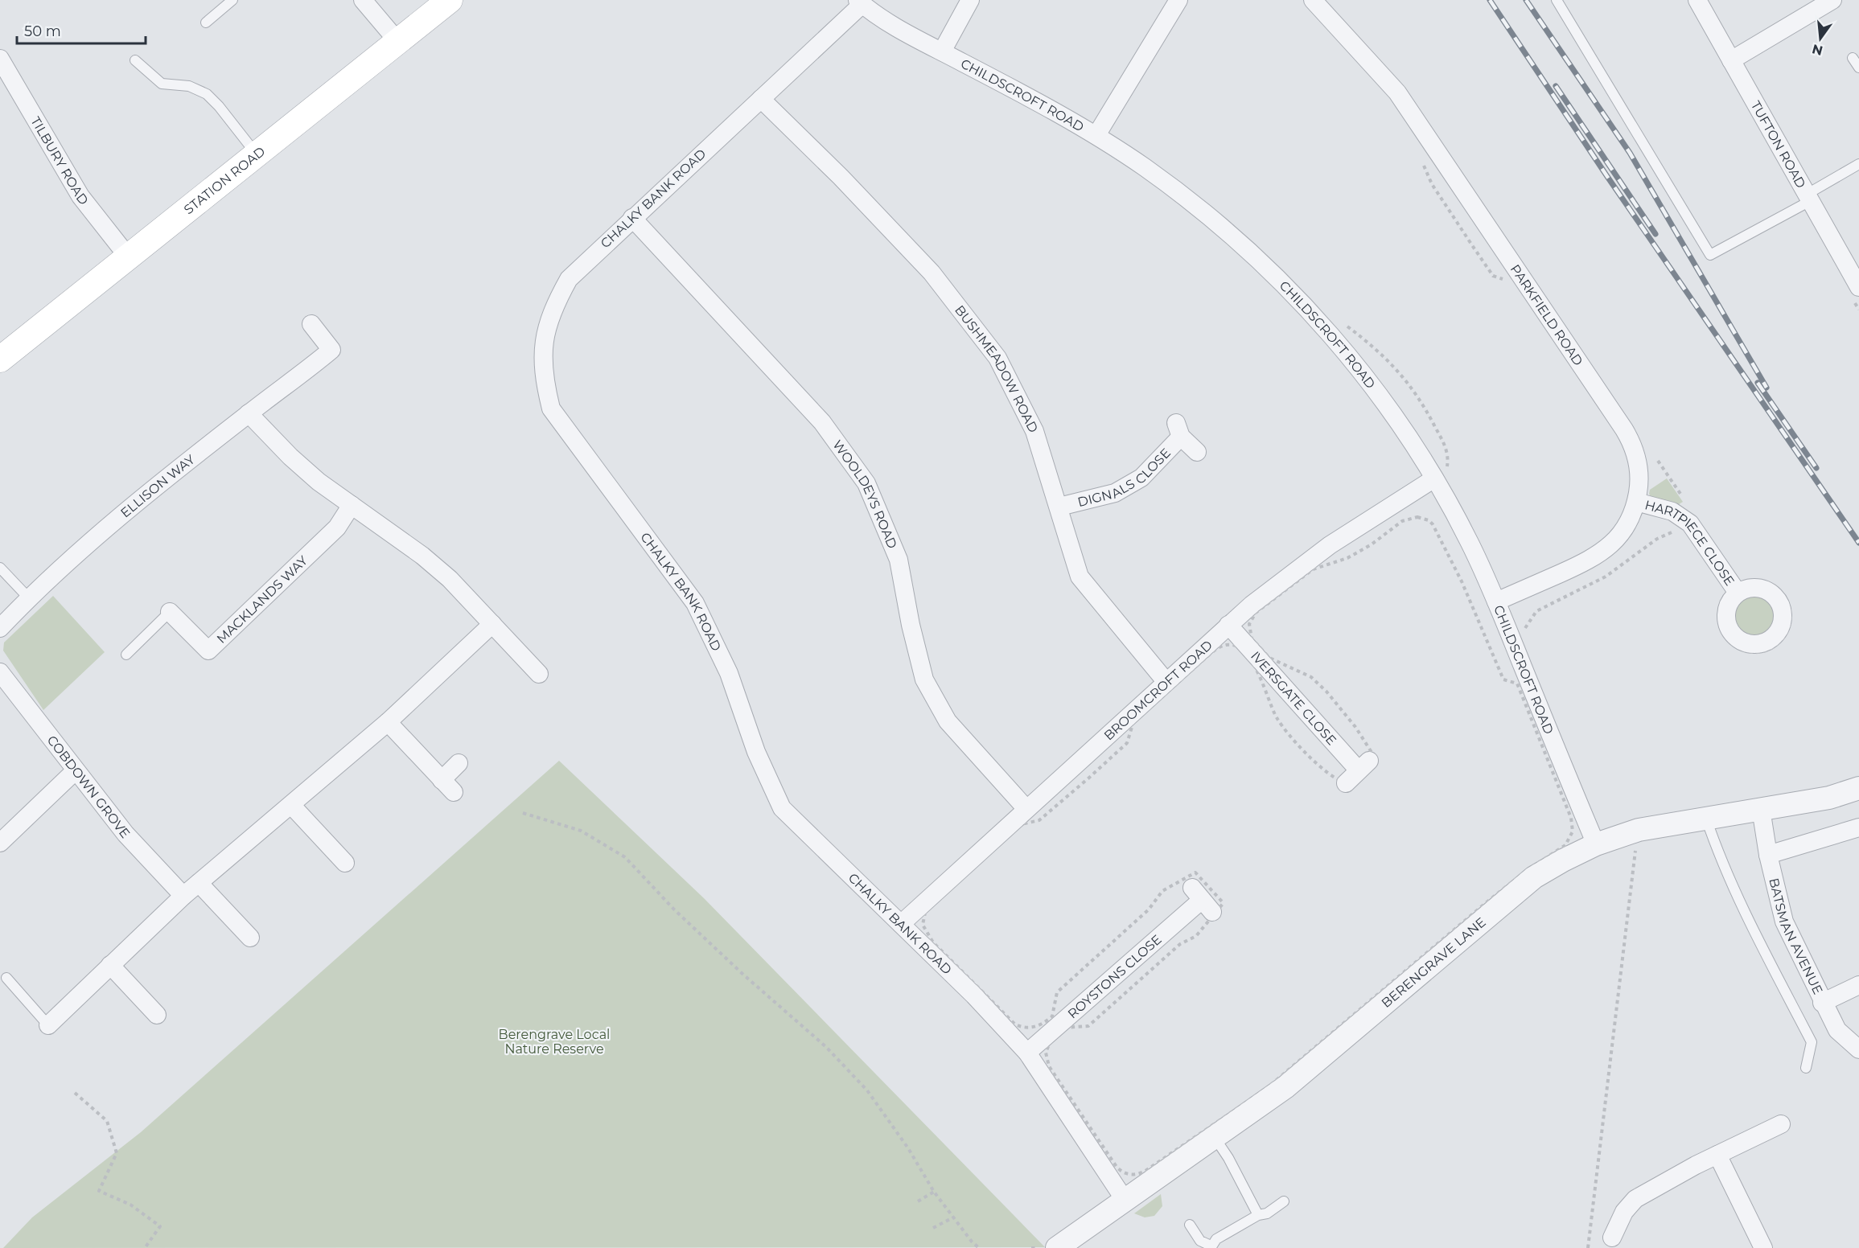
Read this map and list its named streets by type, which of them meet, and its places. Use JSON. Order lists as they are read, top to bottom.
{
  "streets": {
    "main road": ["STATION ROAD"],
    "street": [
      "CHILDSCROFT ROAD",
      "TUFTON ROAD",
      "TILBURY ROAD",
      "CHALKY BANK ROAD",
      "PARKFIELD ROAD",
      "BUSHMEADOW ROAD",
      "DIGNALS CLOSE",
      "ELLISON WAY",
      "WOOLDEYS ROAD",
      "HARTPIECE CLOSE",
      "MACKLANDS WAY",
      "BROOMCROFT ROAD",
      "IVERSGATE CLOSE",
      "COBDOWN GROVE",
      "BATSMAN AVENUE",
      "BERENGRAVE LANE",
      "ROYSTONS CLOSE"
    ]
  },
  "crossings": [
    ["CHILDSCROFT ROAD", "CHALKY BANK ROAD"],
    ["CHILDSCROFT ROAD", "PARKFIELD ROAD"],
    ["CHILDSCROFT ROAD", "BROOMCROFT ROAD"],
    ["CHILDSCROFT ROAD", "BERENGRAVE LANE"],
    ["TILBURY ROAD", "STATION ROAD"],
    ["CHALKY BANK ROAD", "BUSHMEADOW ROAD"],
    ["CHALKY BANK ROAD", "WOOLDEYS ROAD"],
    ["CHALKY BANK ROAD", "BROOMCROFT ROAD"],
    ["CHALKY BANK ROAD", "BERENGRAVE LANE"],
    ["CHALKY BANK ROAD", "ROYSTONS CLOSE"],
    ["PARKFIELD ROAD", "HARTPIECE CLOSE"],
    ["BUSHMEADOW ROAD", "DIGNALS CLOSE"],
    ["BUSHMEADOW ROAD", "BROOMCROFT ROAD"],
    ["WOOLDEYS ROAD", "BROOMCROFT ROAD"],
    ["BROOMCROFT ROAD", "IVERSGATE CLOSE"],
    ["BATSMAN AVENUE", "BERENGRAVE LANE"]
  ],
  "parks": ["Berengrave Local Nature Reserve"],
  "scale_bar": "50 m",
  "north": "bottom"
}
